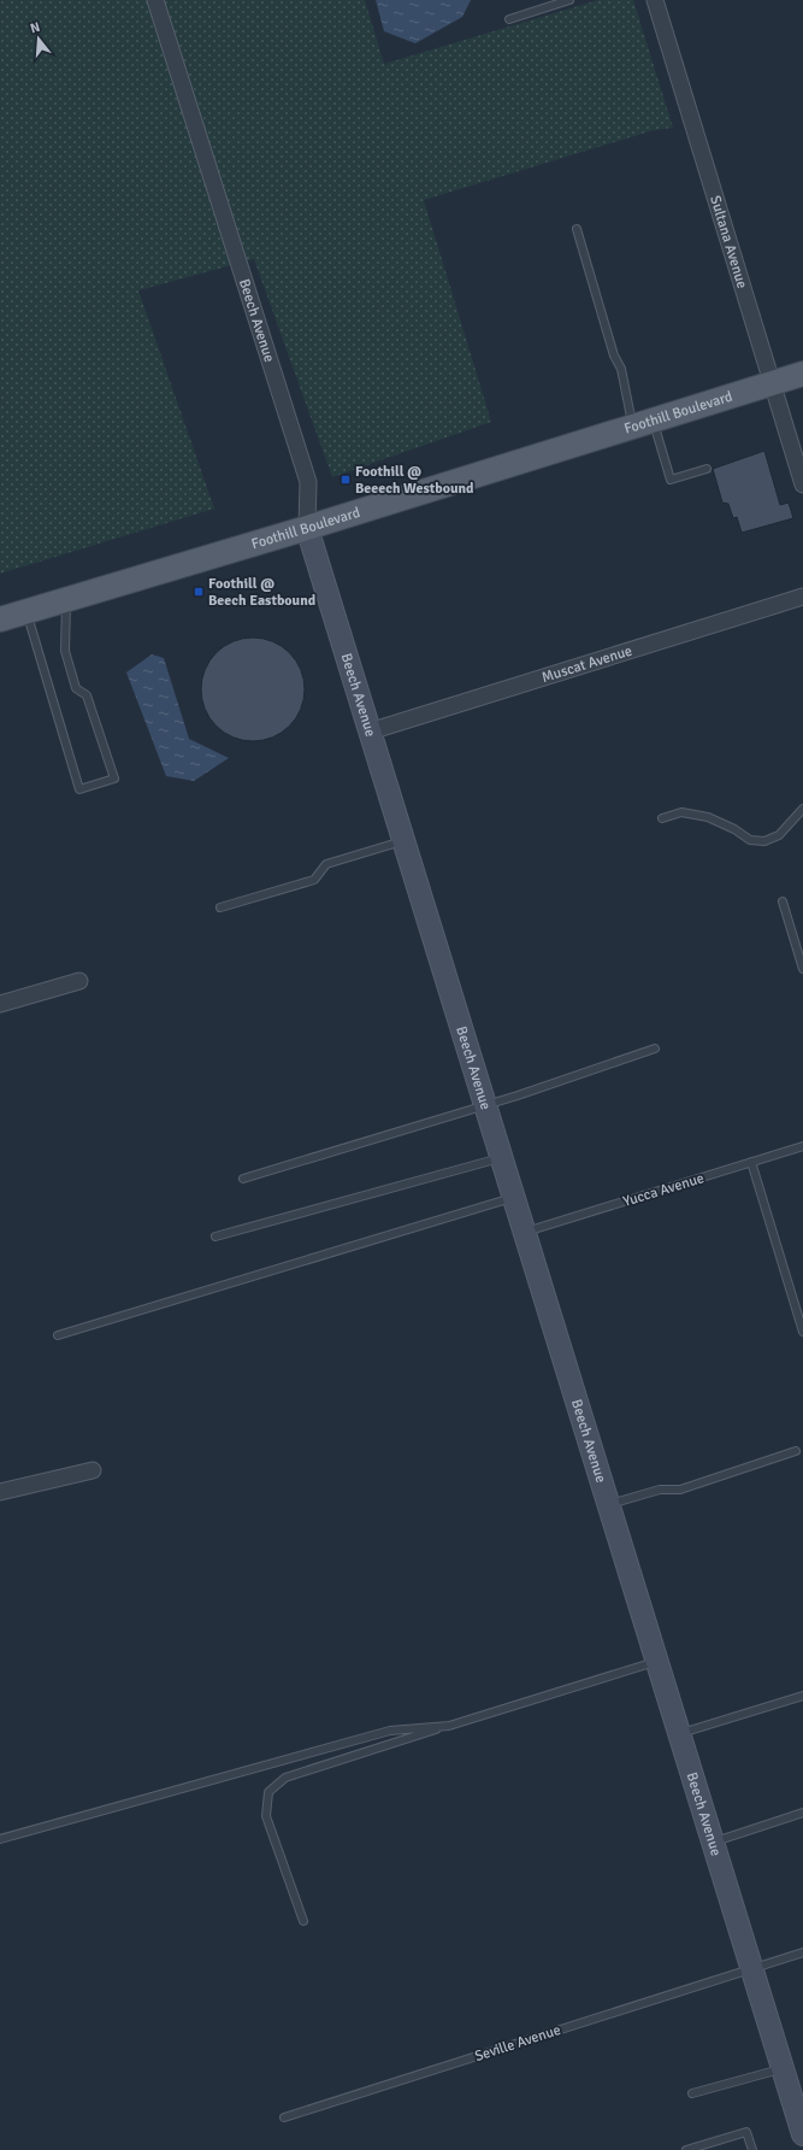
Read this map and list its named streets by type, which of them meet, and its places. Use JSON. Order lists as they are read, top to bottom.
{
  "streets": {
    "main road": ["Beech Avenue", "Foothill Boulevard"],
    "street": ["Sultana Avenue", "Muscat Avenue"],
    "lane": ["Yucca Avenue", "Seville Avenue"]
  },
  "crossings": [
    ["Sultana Avenue", "Foothill Boulevard"],
    ["Beech Avenue", "Foothill Boulevard"],
    ["Beech Avenue", "Muscat Avenue"],
    ["Beech Avenue", "Yucca Avenue"],
    ["Beech Avenue", "Seville Avenue"]
  ],
  "places": {
    "transit": ["Foothill @ Beeech Westbound", "Foothill @ Beech Eastbound"]
  },
  "north": "top"
}
